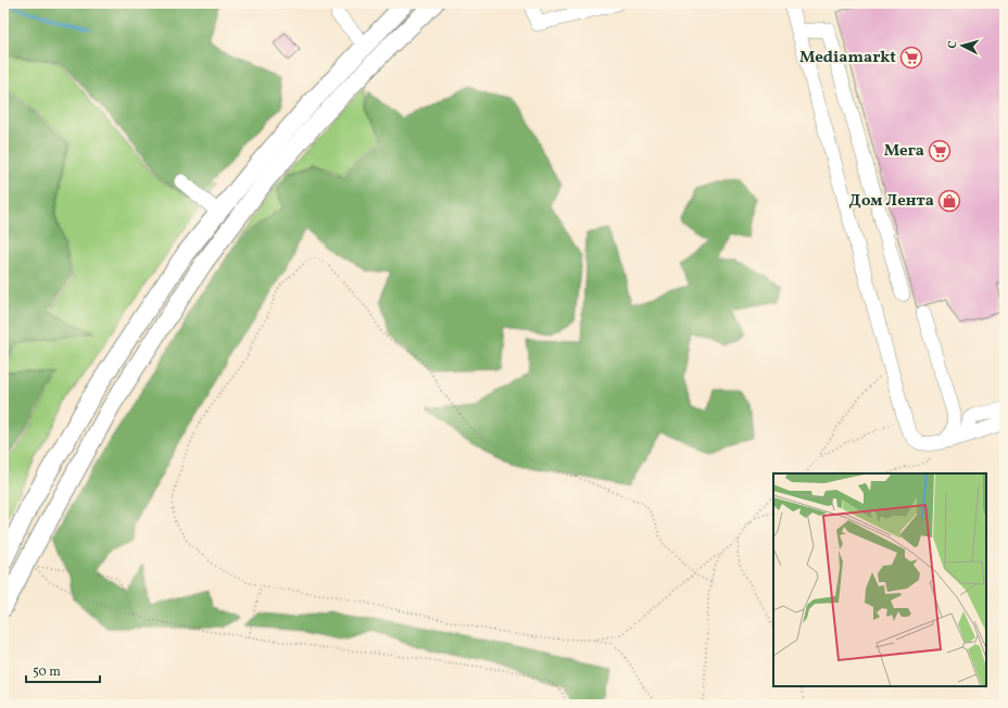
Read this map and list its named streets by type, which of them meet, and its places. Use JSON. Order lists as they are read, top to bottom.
{
  "places": {
    "supermarket": ["Mediamarkt", "Мега"],
    "shop": ["Дом Лента"]
  },
  "scale_bar": "50 m",
  "north": "left"
}
